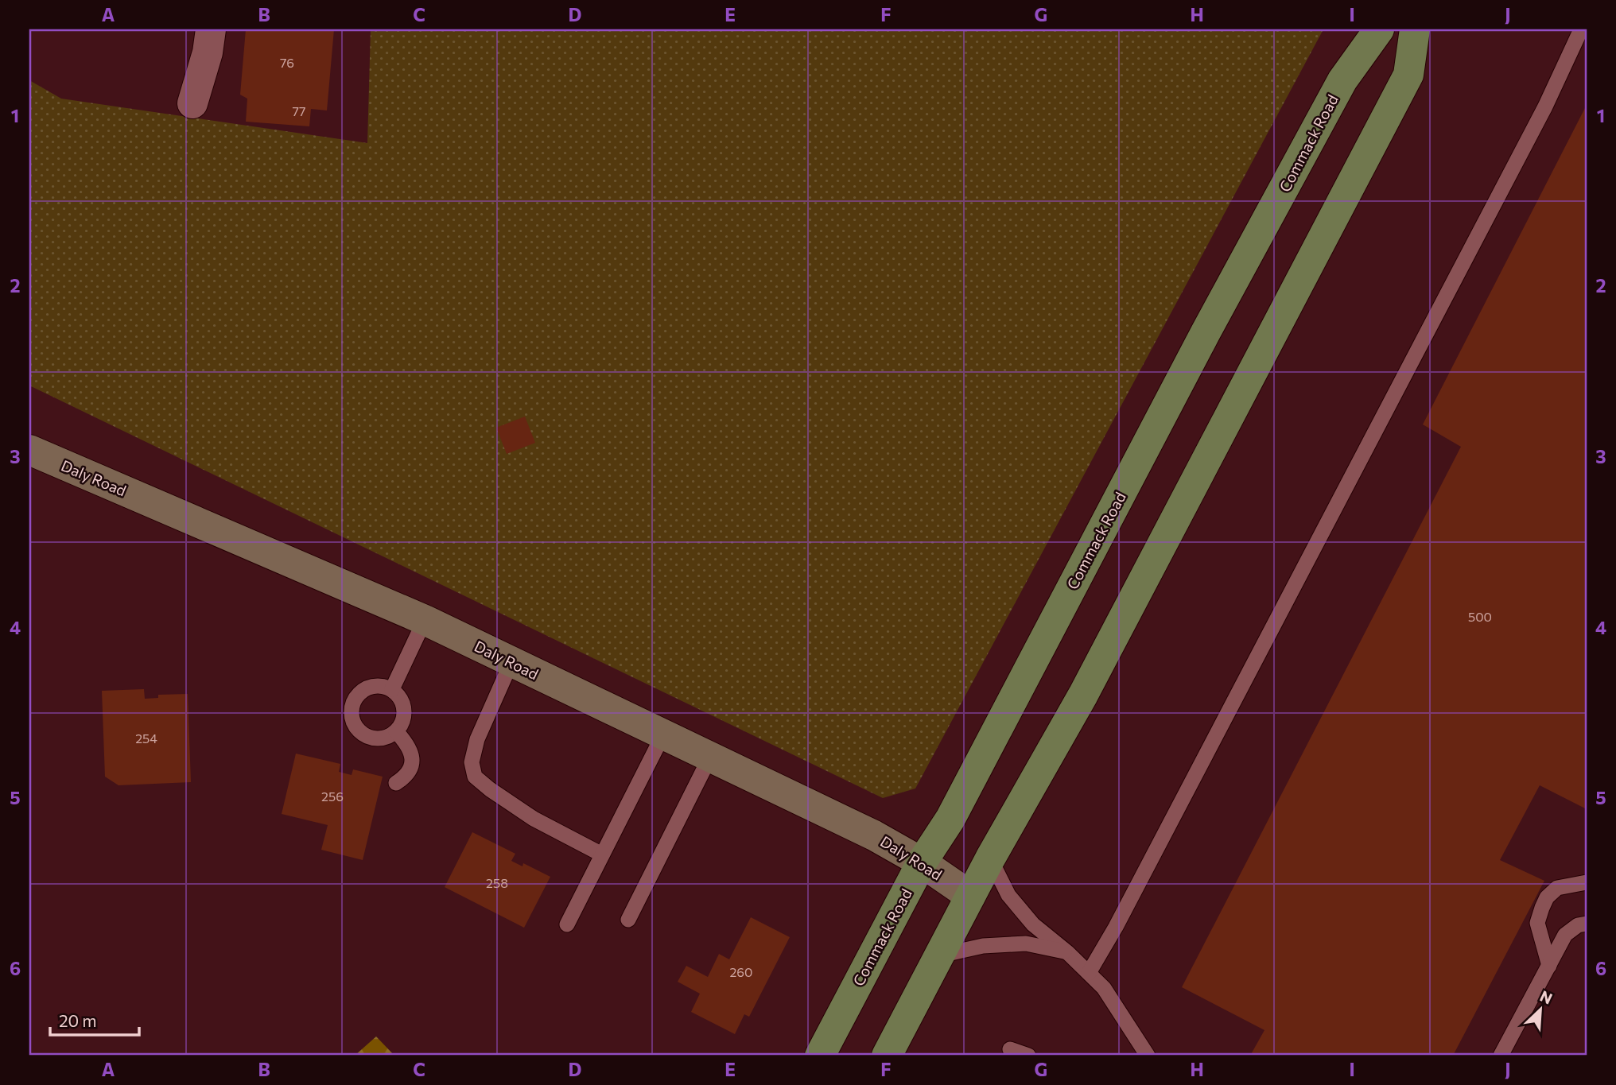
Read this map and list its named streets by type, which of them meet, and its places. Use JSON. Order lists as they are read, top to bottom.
{
  "streets": {
    "main road": ["Commack Road", "Daly Road"]
  },
  "crossings": [
    ["Commack Road", "Daly Road"]
  ],
  "house_numbers": [
    "76",
    "77",
    "500",
    "254",
    "256",
    "258",
    "260"
  ],
  "scale_bar": "20 m",
  "north": "top right",
  "grid": {
    "columns": [
      "A",
      "B",
      "C",
      "D",
      "E",
      "F",
      "G",
      "H",
      "I",
      "J"
    ],
    "rows": [
      "1",
      "2",
      "3",
      "4",
      "5",
      "6"
    ]
  }
}
